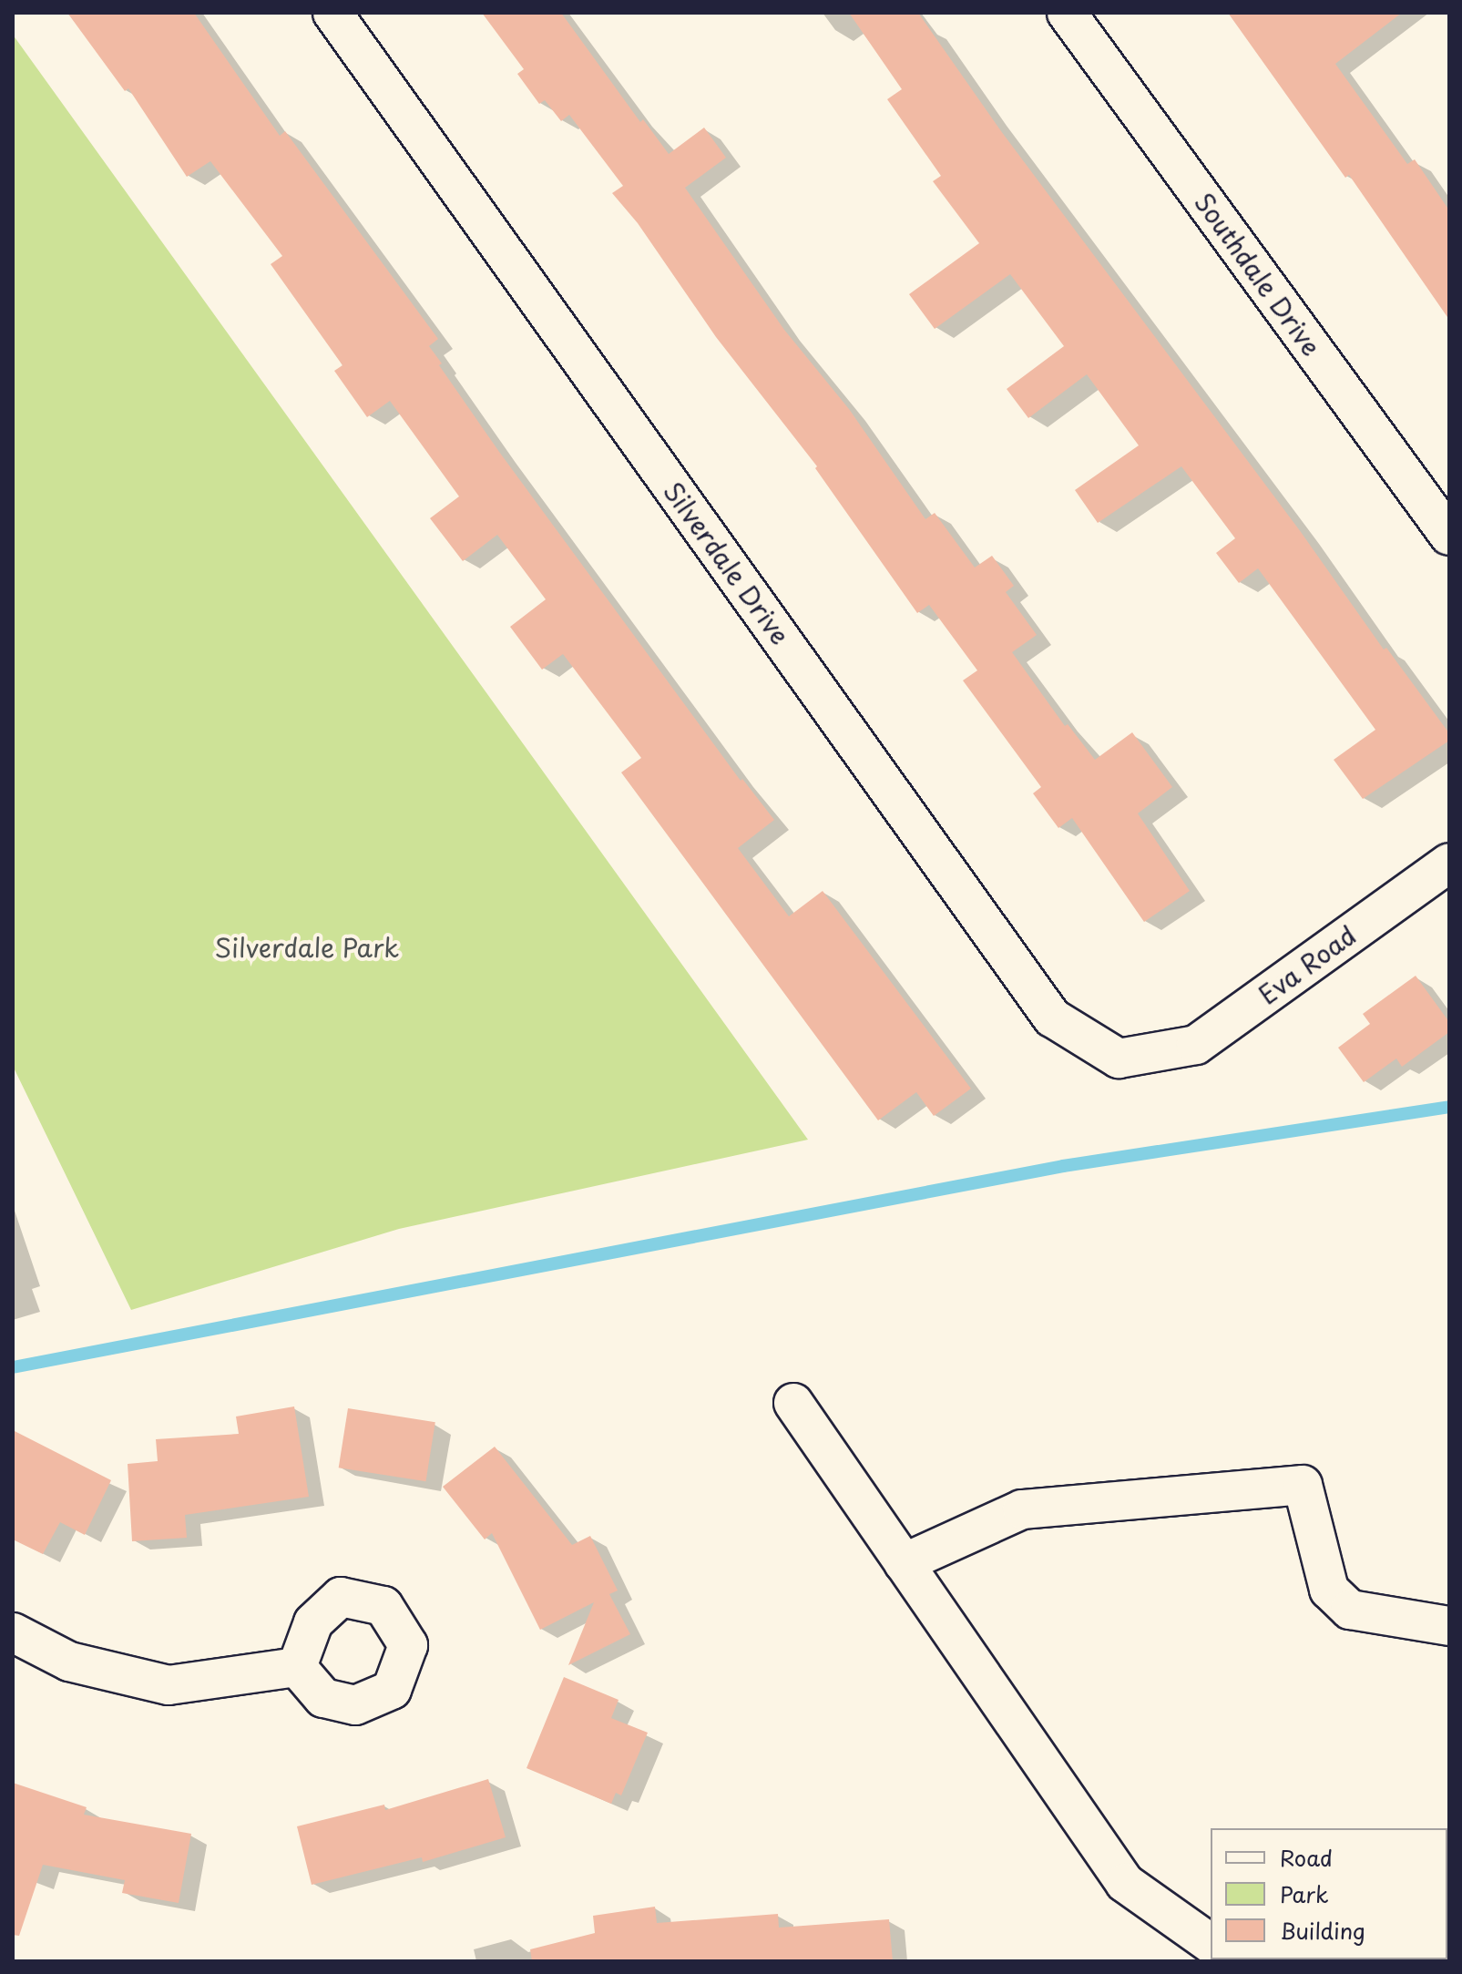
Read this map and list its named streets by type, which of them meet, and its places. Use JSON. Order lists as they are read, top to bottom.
{
  "streets": {
    "street": ["Southdale Drive", "Silverdale Drive", "Eva Road"]
  },
  "crossings": [
    ["Silverdale Drive", "Eva Road"]
  ],
  "parks": ["Silverdale Park"],
  "legend": ["Road", "Park", "Building"]
}
